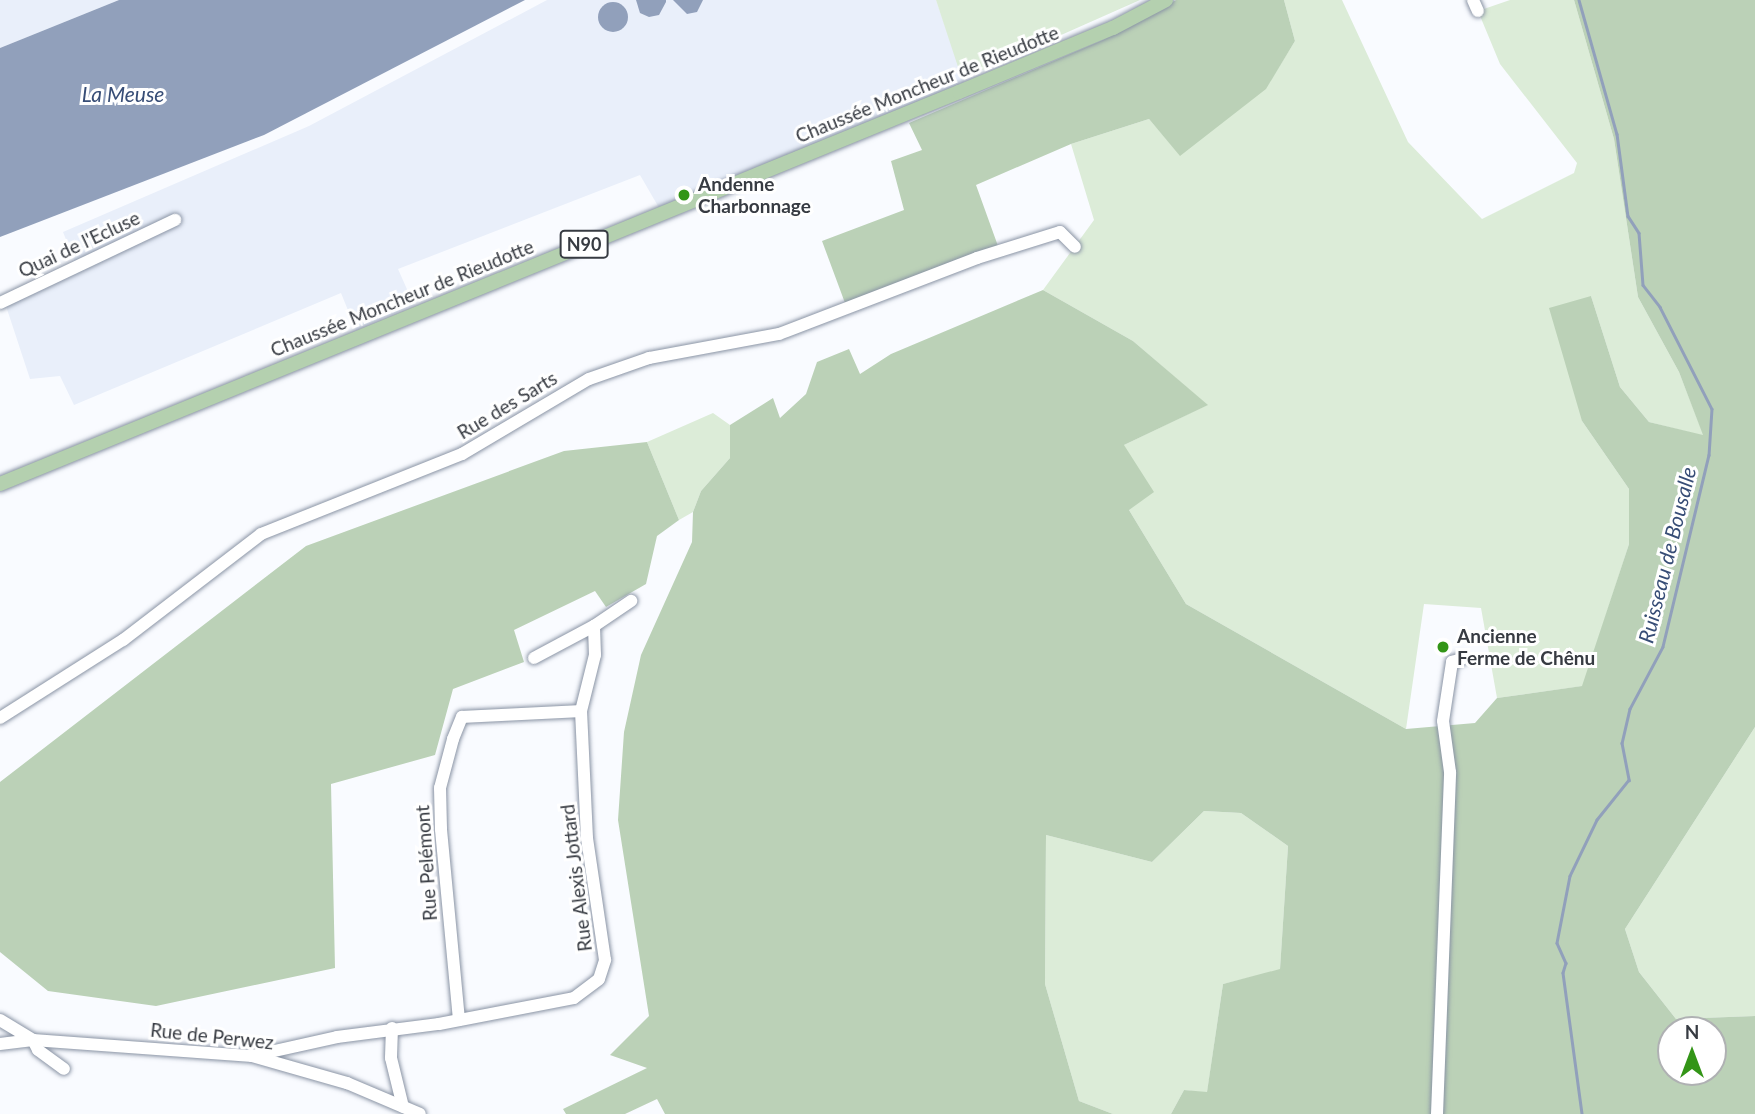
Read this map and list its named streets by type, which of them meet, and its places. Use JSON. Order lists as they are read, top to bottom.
{
  "streets": {
    "main road": ["Chaussée Moncheur de Rieudotte", "N90"],
    "street": [
      "Quai de l'Ecluse",
      "Rue des Sarts",
      "Rue Pelémont",
      "Rue Alexis Jottard",
      "Rue de Perwez"
    ]
  },
  "crossings": [
    ["Rue Pelémont", "Rue Alexis Jottard"]
  ],
  "water": ["La Meuse", "Ruisseau de Bousalle"],
  "places": ["Andenne Charbonnage", "Ancienne Ferme de Chênu"],
  "north": "top"
}
